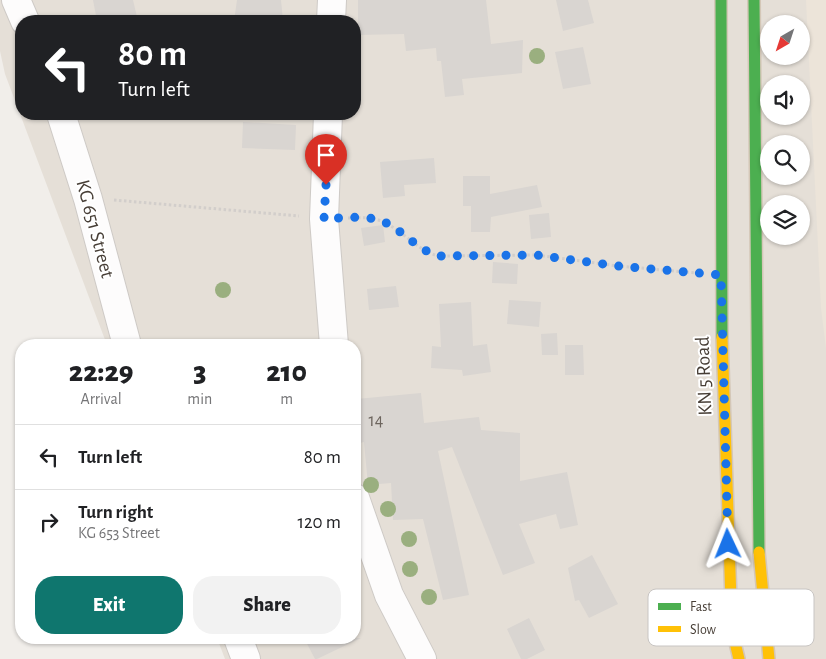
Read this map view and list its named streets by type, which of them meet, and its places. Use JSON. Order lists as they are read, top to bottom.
{
  "streets": {
    "main road": ["KN 5 Road"],
    "street": ["KG 651 Street"]
  },
  "house_numbers": ["14"],
  "legend": ["Fast", "Slow"],
  "north": "bottom left",
  "page": {
    "turn": ["80 m", "Turn left"],
    "eta": [
      "22:29",
      "Arrival",
      "3",
      "min",
      "210",
      "m"
    ],
    "list": [
      {
        "name": "Turn left",
        "value": "80 m"
      },
      {
        "name": "Turn right",
        "note": "KG 653 Street",
        "value": "120 m"
      }
    ],
    "buttons": ["Exit", "Share"]
  }
}
